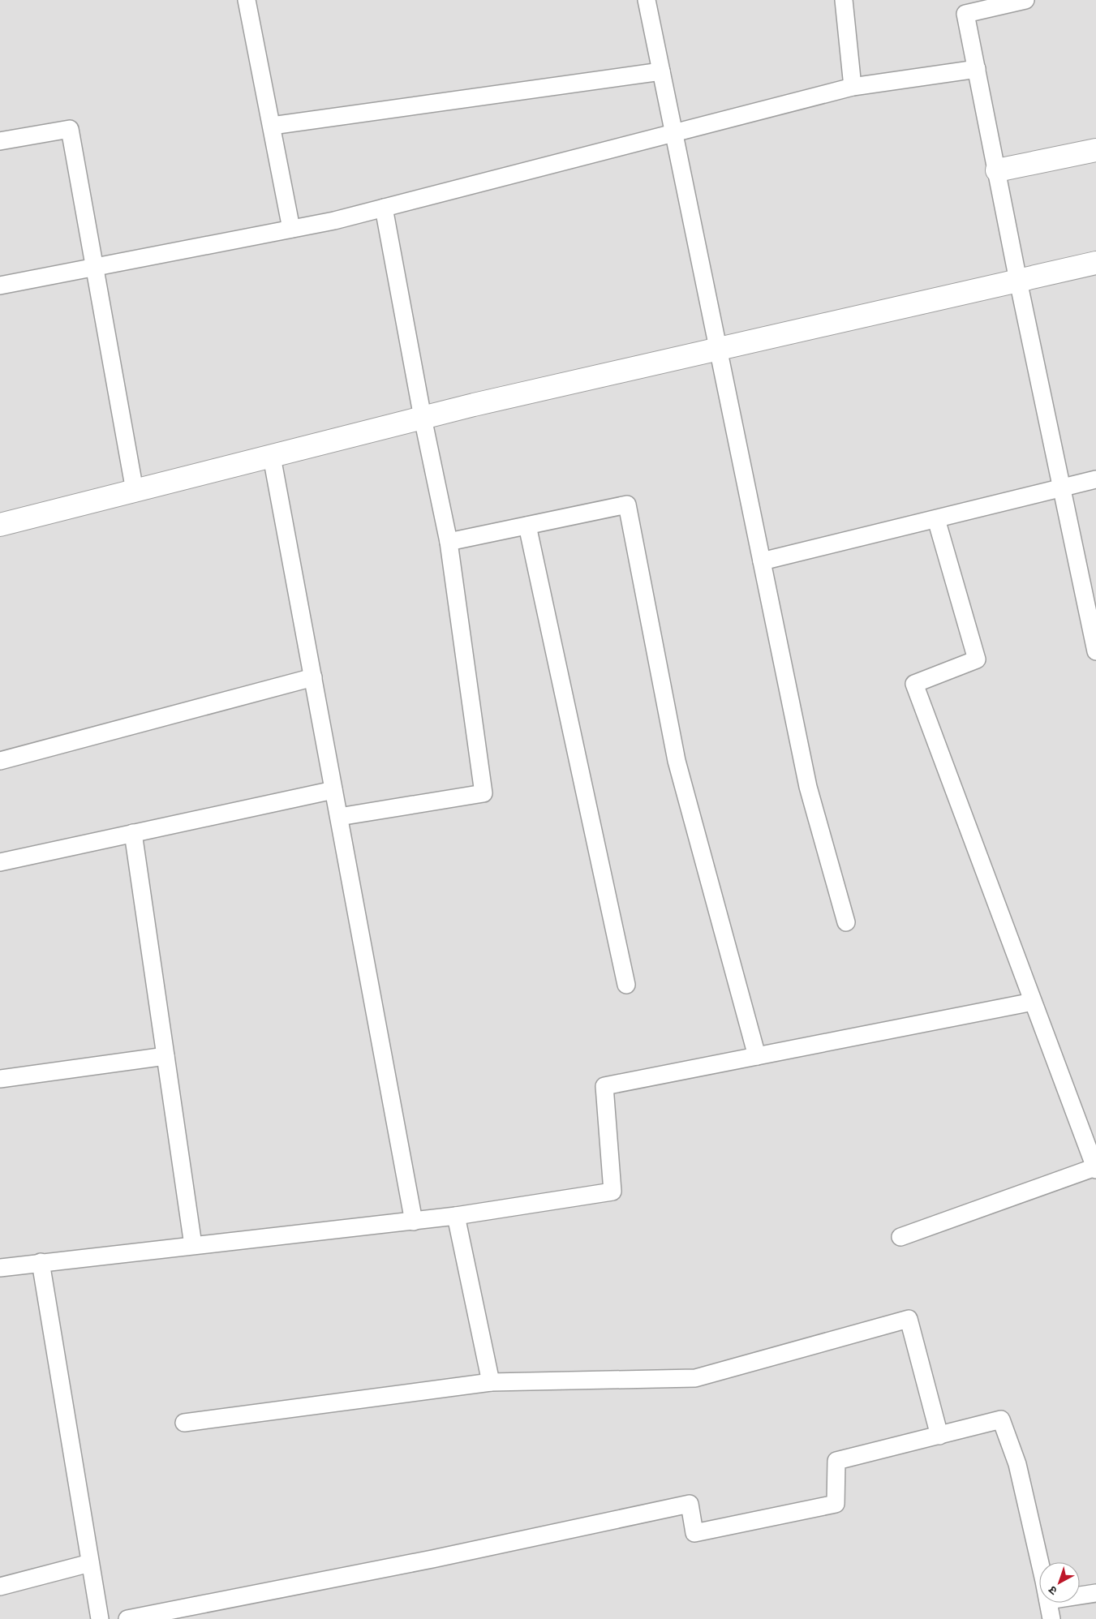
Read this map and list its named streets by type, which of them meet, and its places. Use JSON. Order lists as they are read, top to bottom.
{
  "north": "bottom left"
}
